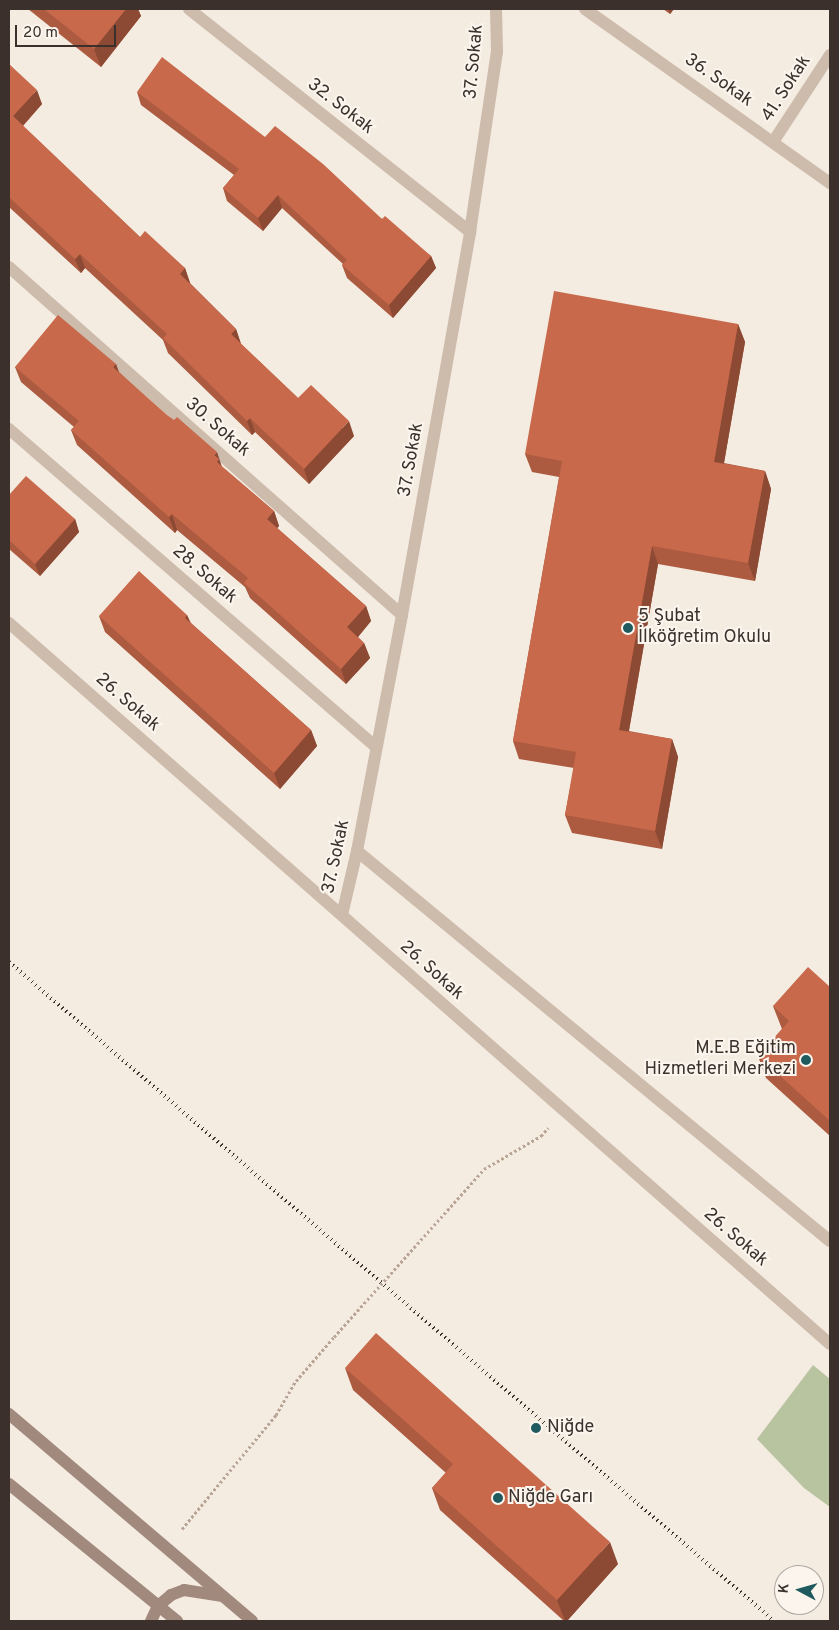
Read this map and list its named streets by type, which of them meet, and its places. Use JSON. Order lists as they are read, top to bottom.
{
  "streets": {
    "street": [
      "37. Sokak",
      "36. Sokak",
      "41. Sokak",
      "32. Sokak",
      "30. Sokak",
      "28. Sokak",
      "26. Sokak"
    ]
  },
  "crossings": [
    ["37. Sokak", "32. Sokak"],
    ["37. Sokak", "30. Sokak"],
    ["37. Sokak", "28. Sokak"],
    ["37. Sokak", "26. Sokak"],
    ["36. Sokak", "41. Sokak"]
  ],
  "places": [
    "5 Şubat İlköğretim Okulu",
    "M.E.B Eğitim Hizmetleri Merkezi",
    "Niğde",
    "Niğde Garı"
  ],
  "scale_bar": "20 m",
  "north": "left"
}
